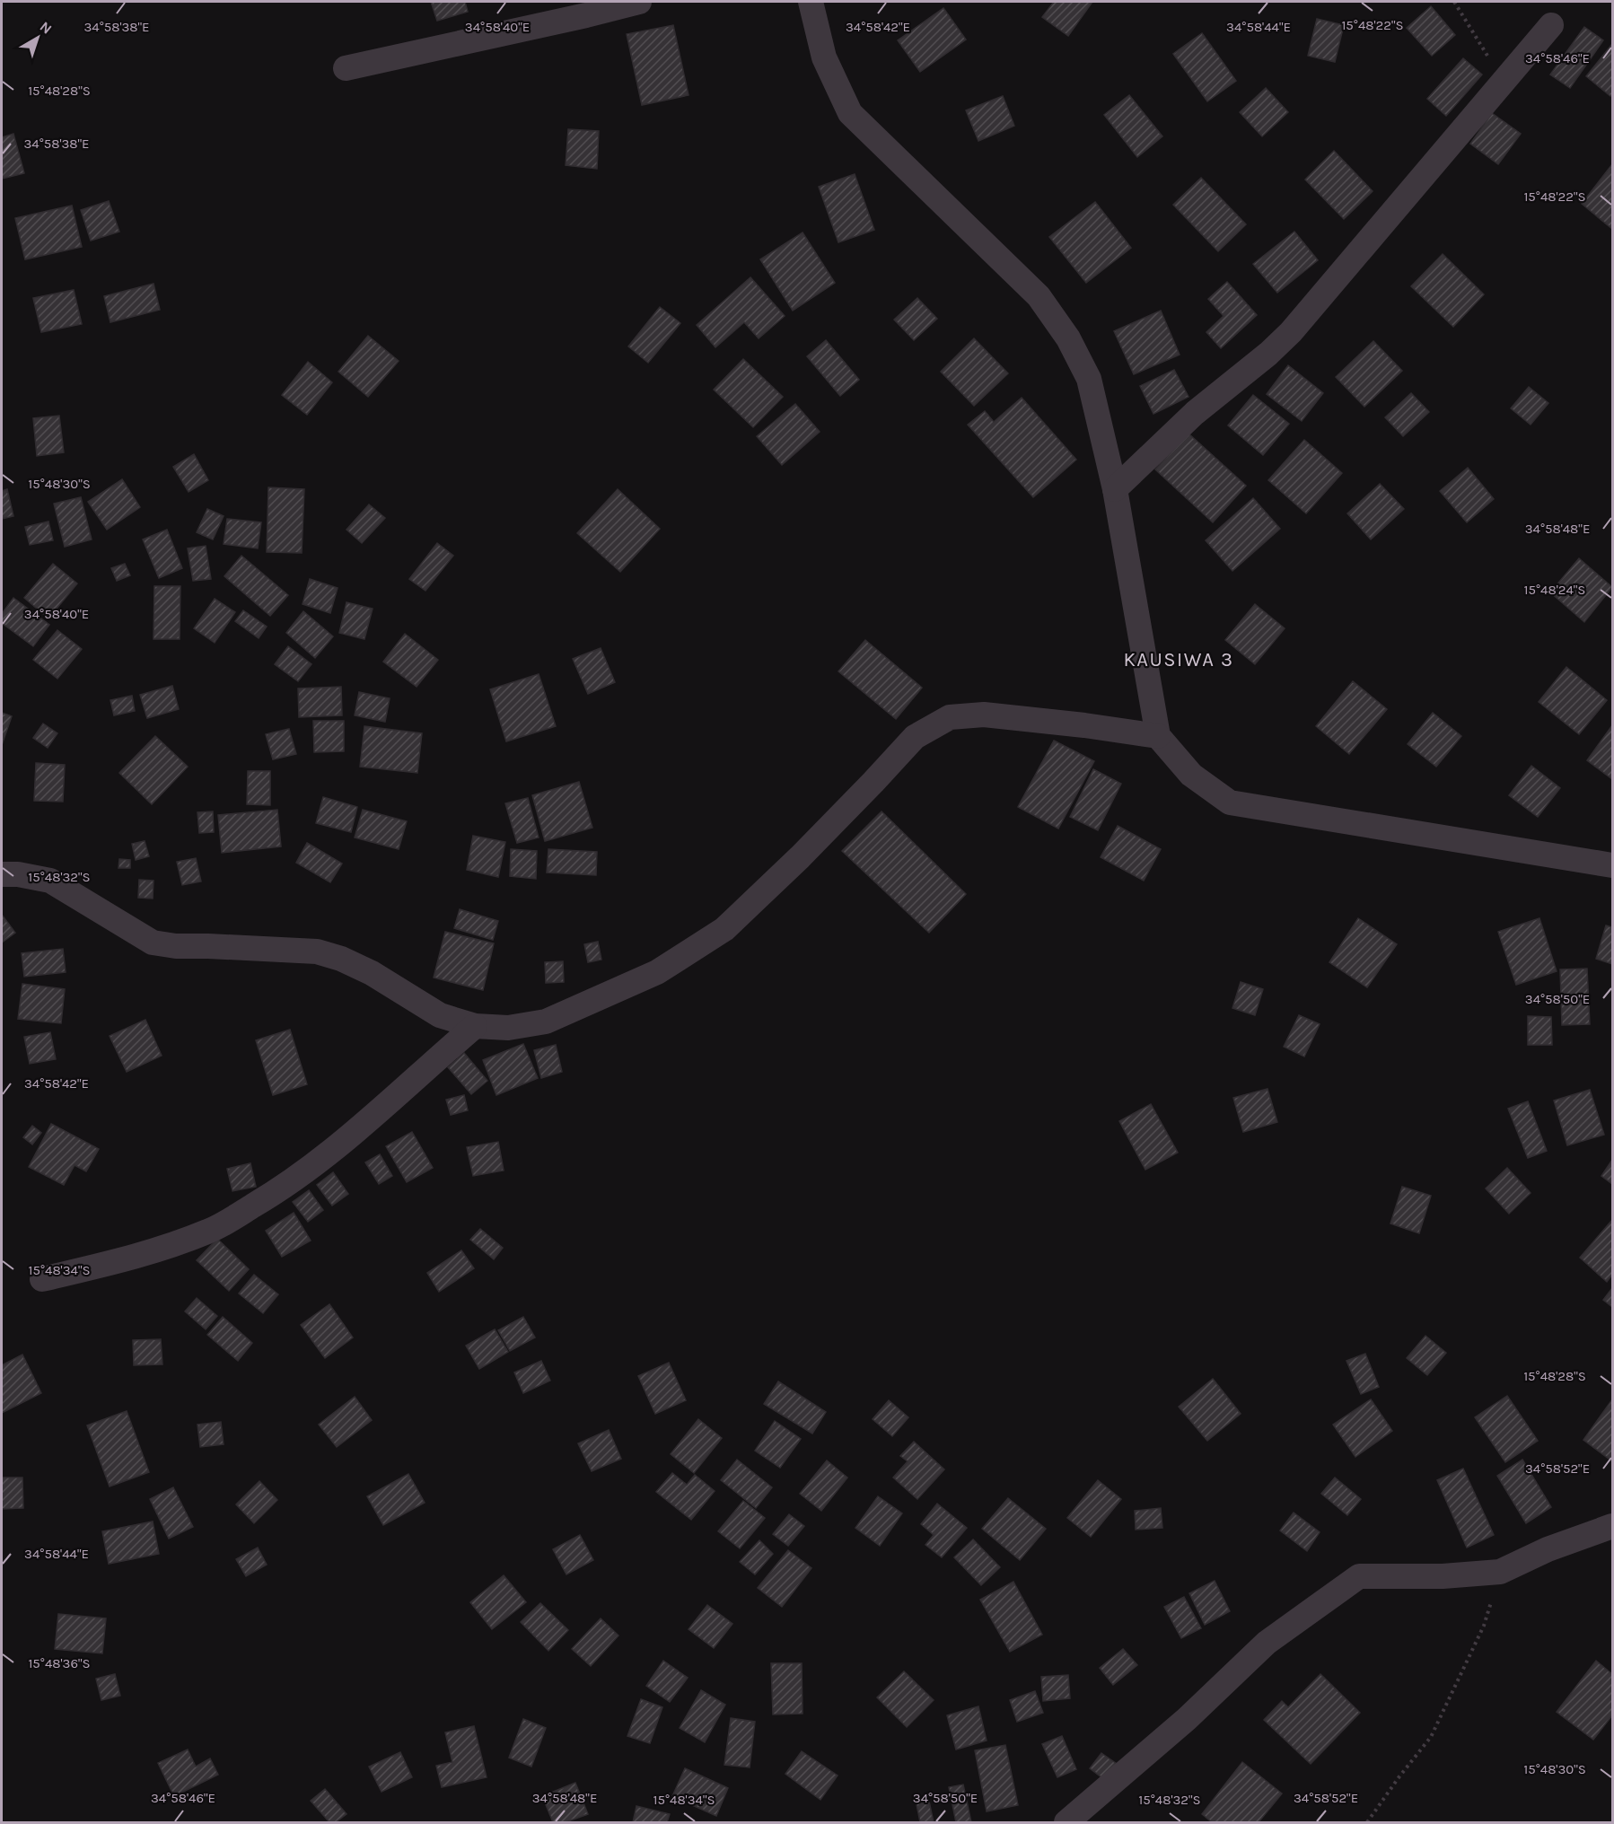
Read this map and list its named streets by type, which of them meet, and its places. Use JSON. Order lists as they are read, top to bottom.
{
  "districts": ["KAUSIWA 3"],
  "north": "top right",
  "coordinates": [
    "15°48'22\"S",
    "34°58'38\"E",
    "34°58'40\"E",
    "34°58'42\"E",
    "34°58'44\"E",
    "34°58'46\"E",
    "15°48'28\"S",
    "15°48'30\"S",
    "34°58'48\"E",
    "15°48'24\"S",
    "15°48'32\"S",
    "34°58'50\"E",
    "15°48'34\"S",
    "34°58'52\"E",
    "15°48'36\"S"
  ]
}
